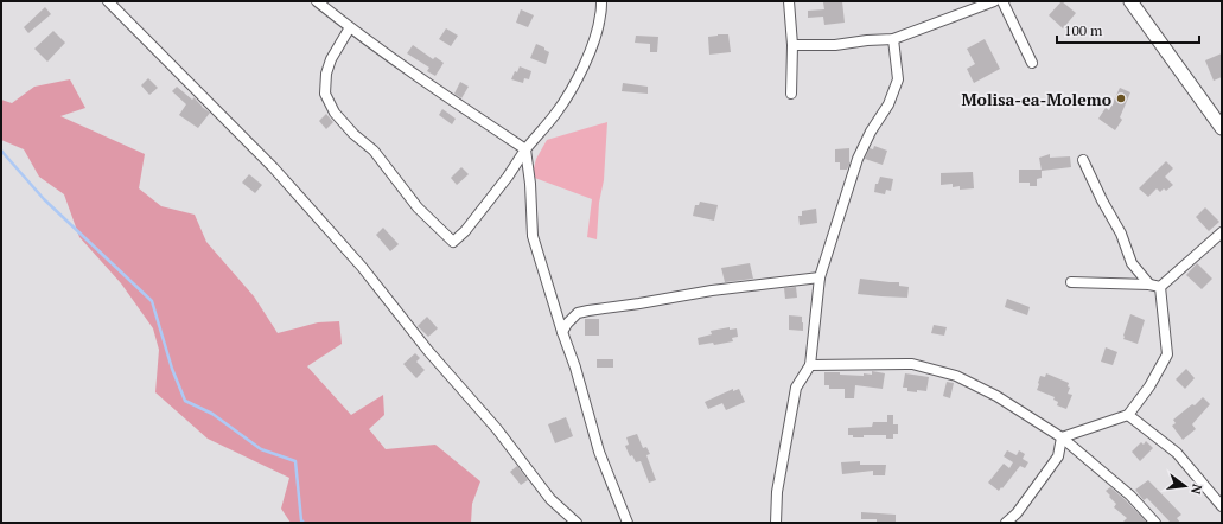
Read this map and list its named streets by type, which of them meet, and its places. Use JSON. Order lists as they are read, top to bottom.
{
  "places": ["Molisa-ea-Molemo"],
  "scale_bar": "100 m",
  "north": "right"
}
